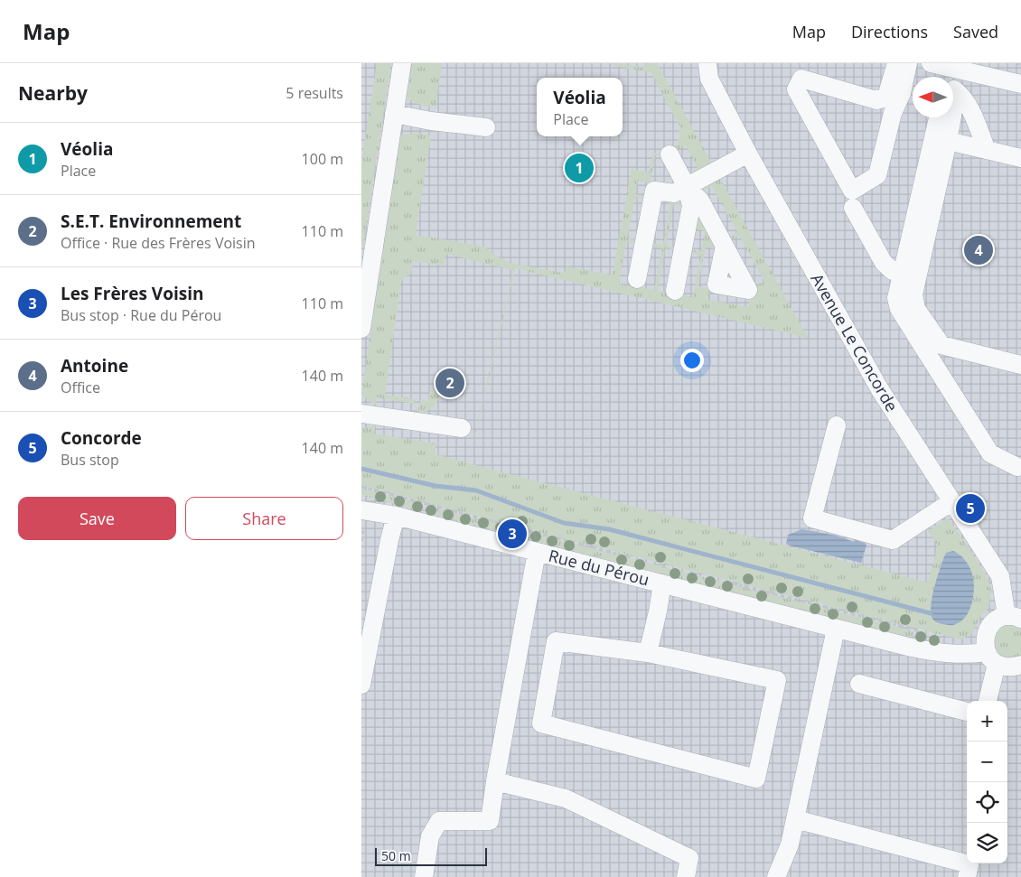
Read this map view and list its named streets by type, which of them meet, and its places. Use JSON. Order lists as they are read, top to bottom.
{
  "streets": {
    "street": ["Avenue Le Concorde", "Rue du Pérou"]
  },
  "scale_bar": "50 m",
  "north": "left",
  "page": {
    "header": "Map",
    "nav": ["Map", "Directions", "Saved"],
    "heading": ["Nearby", "5 results"],
    "popup": ["Véolia", "Place"],
    "list": [
      {
        "mark": "1",
        "name": "Véolia",
        "note": "Place",
        "value": "100 m"
      },
      {
        "mark": "2",
        "name": "S.E.T. Environnement",
        "note": "Office · Rue des Frères Voisin",
        "value": "110 m"
      },
      {
        "mark": "3",
        "name": "Les Frères Voisin",
        "note": "Bus stop · Rue du Pérou",
        "value": "110 m"
      },
      {
        "mark": "4",
        "name": "Antoine",
        "note": "Office",
        "value": "140 m"
      },
      {
        "mark": "5",
        "name": "Concorde",
        "note": "Bus stop",
        "value": "140 m"
      }
    ],
    "pins": [
      "1",
      "4",
      "2",
      "5",
      "3"
    ],
    "buttons": ["Save", "Share"],
    "map_buttons": ["+", "−"],
    "scale": "50 m"
  }
}
